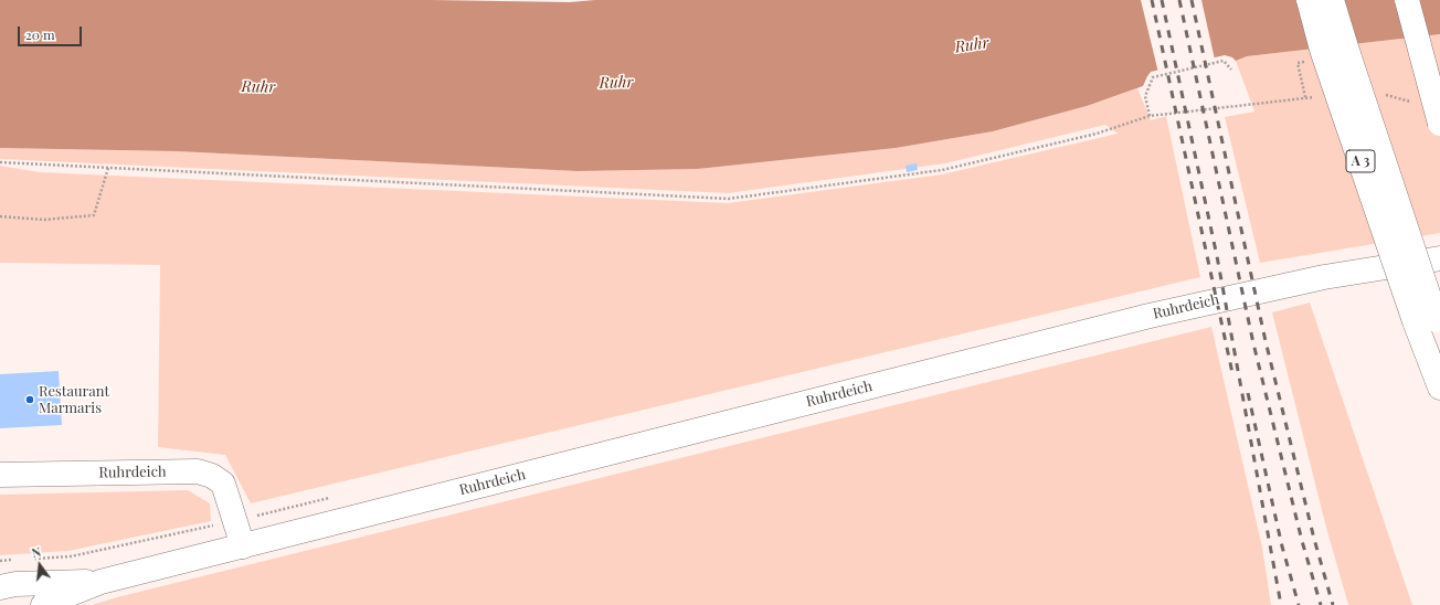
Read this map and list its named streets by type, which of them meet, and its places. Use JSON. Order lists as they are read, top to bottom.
{
  "streets": {
    "main road": ["A 3", "Ruhrdeich"]
  },
  "water": ["Ruhr"],
  "places": ["Restaurant Marmaris"],
  "scale_bar": "20 m",
  "north": "top"
}
